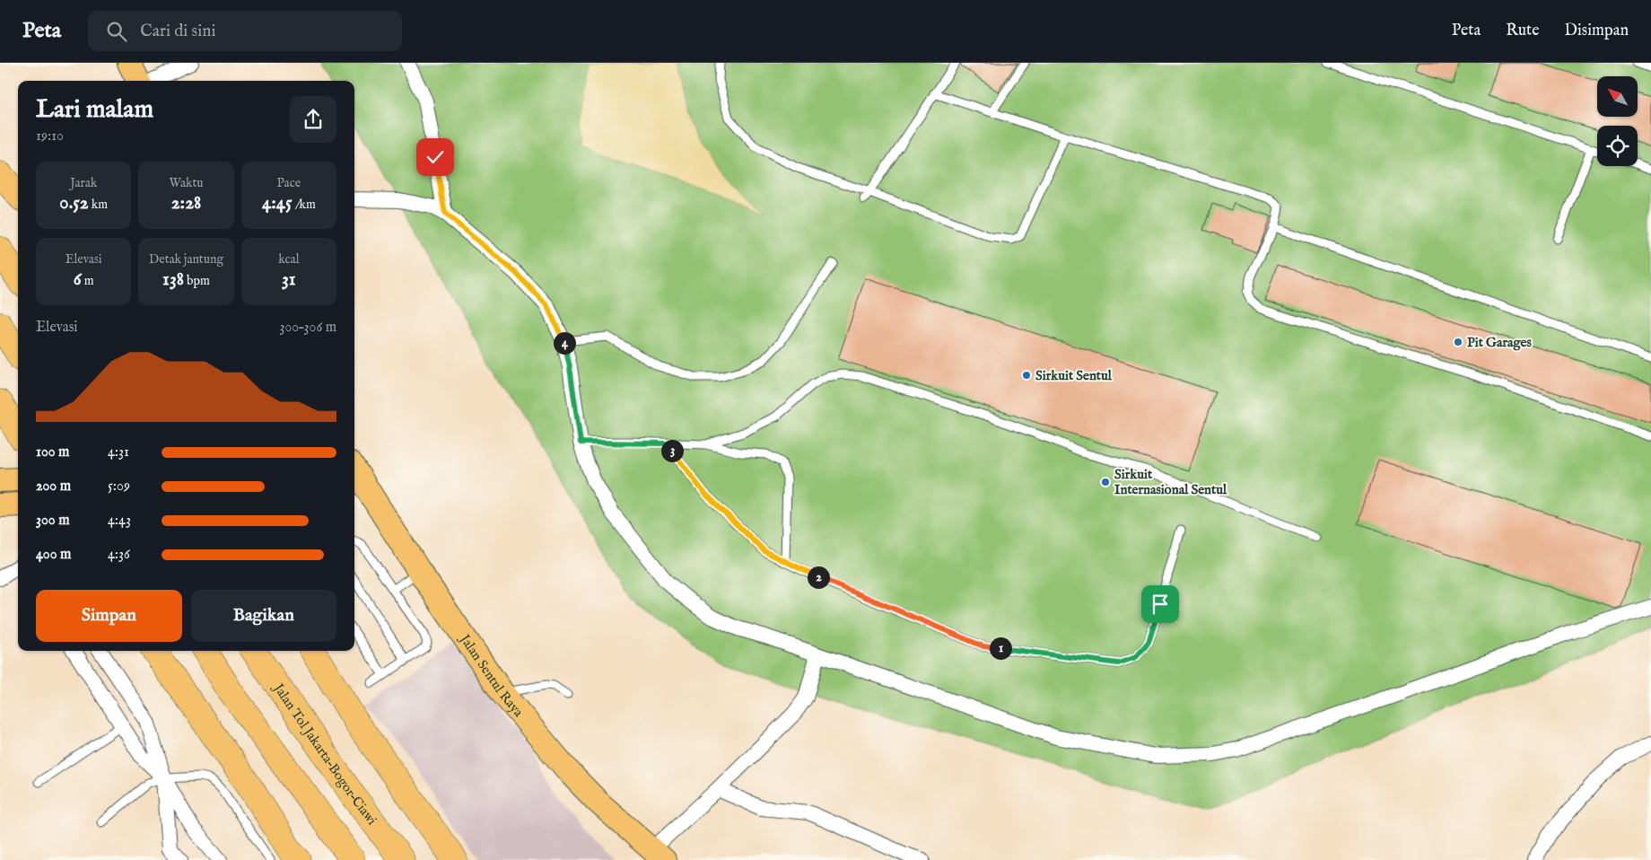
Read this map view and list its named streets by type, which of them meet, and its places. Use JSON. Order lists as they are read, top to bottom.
{
  "streets": {
    "highway": ["Jalan Tol Jakarta–Bogor–Ciawi"],
    "main road": ["Jalan Sentul Raya"]
  },
  "places": ["Pit Garages", "Sirkuit Sentul", "Sirkuit Internasional Sentul"],
  "north": "top left",
  "page": {
    "header": "Peta",
    "search": "Cari di sini",
    "nav": ["Peta", "Rute", "Disimpan"],
    "heading": ["Lari malam", "19:10"],
    "stats": [
      ["Jarak", "0.52 km"],
      ["Waktu", "2:28"],
      ["Pace", "4:45 /km"],
      ["Elevasi", "6 m"],
      ["Detak jantung", "138 bpm"],
      ["kcal", "31"]
    ],
    "chart": ["Elevasi", "300–306 m"],
    "pins": [
      "4",
      "3",
      "2",
      "1"
    ],
    "list": [
      {
        "name": "100 m",
        "note": "4:31"
      },
      {
        "name": "200 m",
        "note": "5:09"
      },
      {
        "name": "300 m",
        "note": "4:43"
      },
      {
        "name": "400 m",
        "note": "4:36"
      }
    ],
    "buttons": ["Simpan", "Bagikan"]
  }
}
